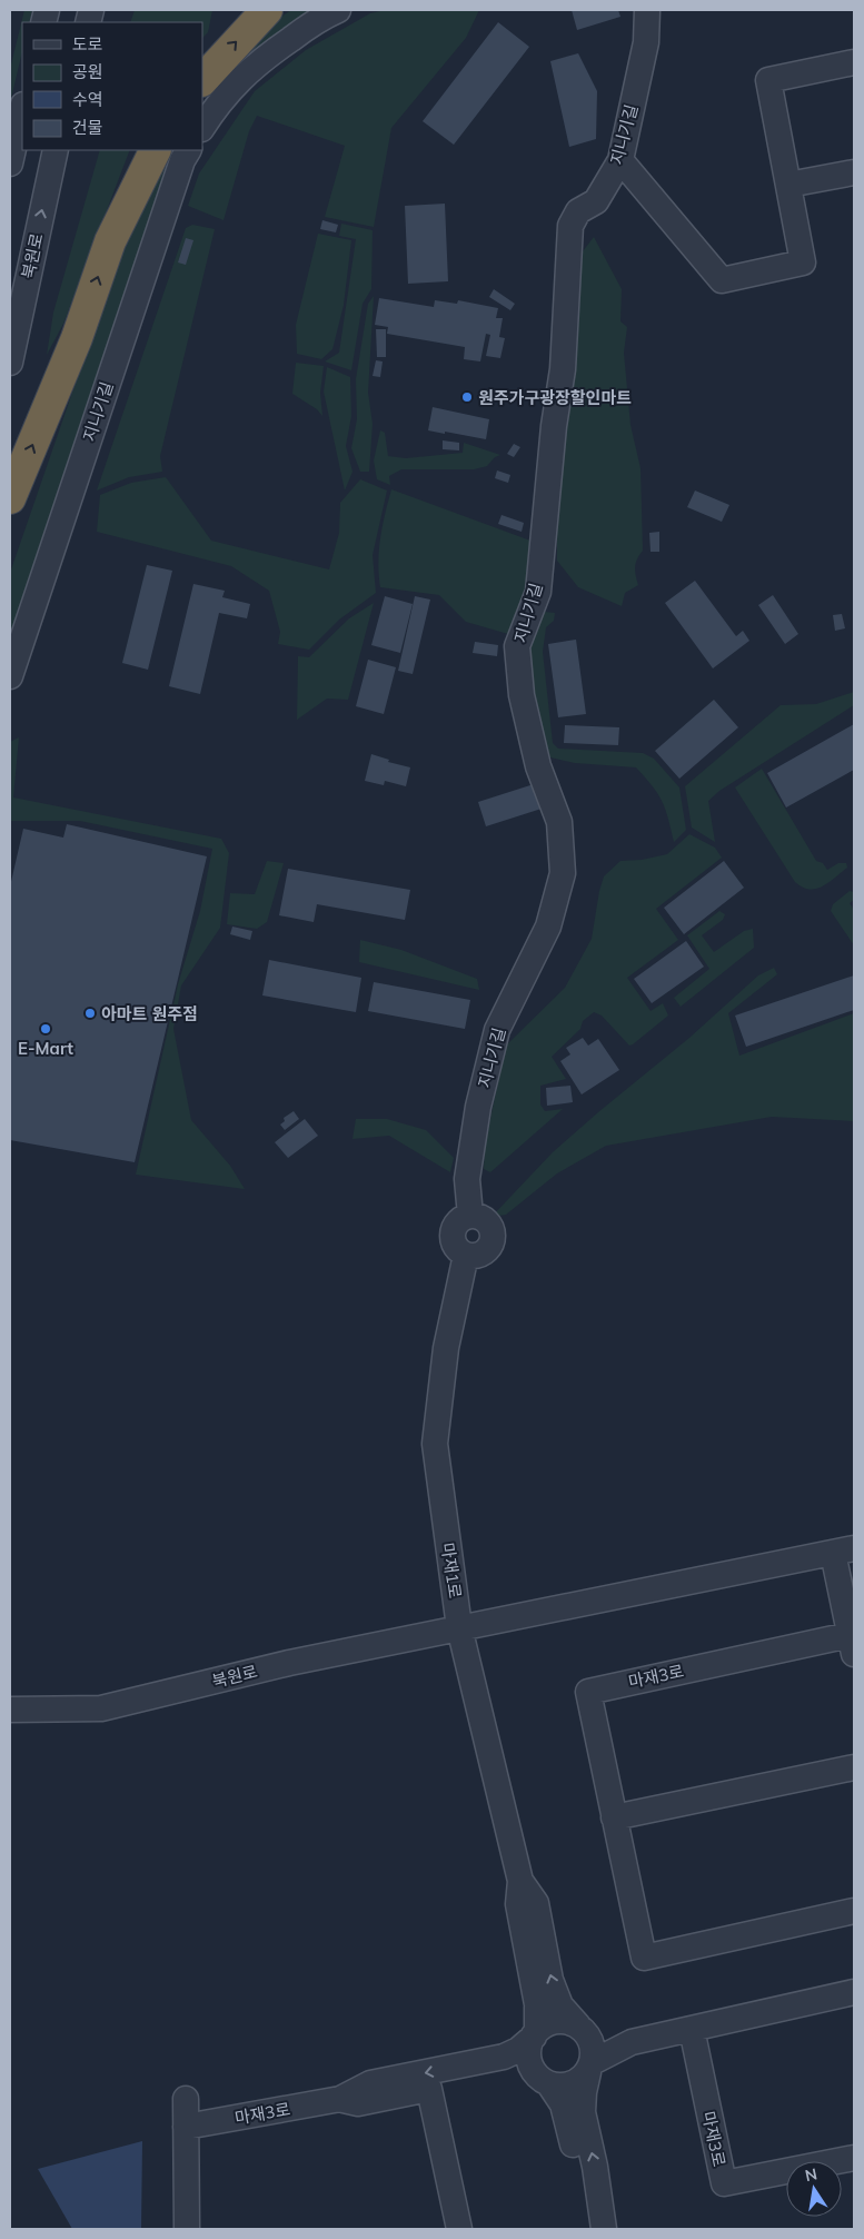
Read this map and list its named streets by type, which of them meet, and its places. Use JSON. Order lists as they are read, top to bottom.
{
  "streets": {
    "street": [
      "지니기길",
      "북원로",
      "마재1로",
      "마재3로"
    ]
  },
  "crossings": [
    ["지니기길", "마재1로"],
    ["북원로", "마재1로"],
    ["북원로", "마재3로"],
    ["마재1로", "마재3로"]
  ],
  "places": ["원주가구광장할인마트", "아마트 원주점", "E-Mart"],
  "legend": [
    "도로",
    "공원",
    "수역",
    "건물"
  ],
  "north": "top"
}
